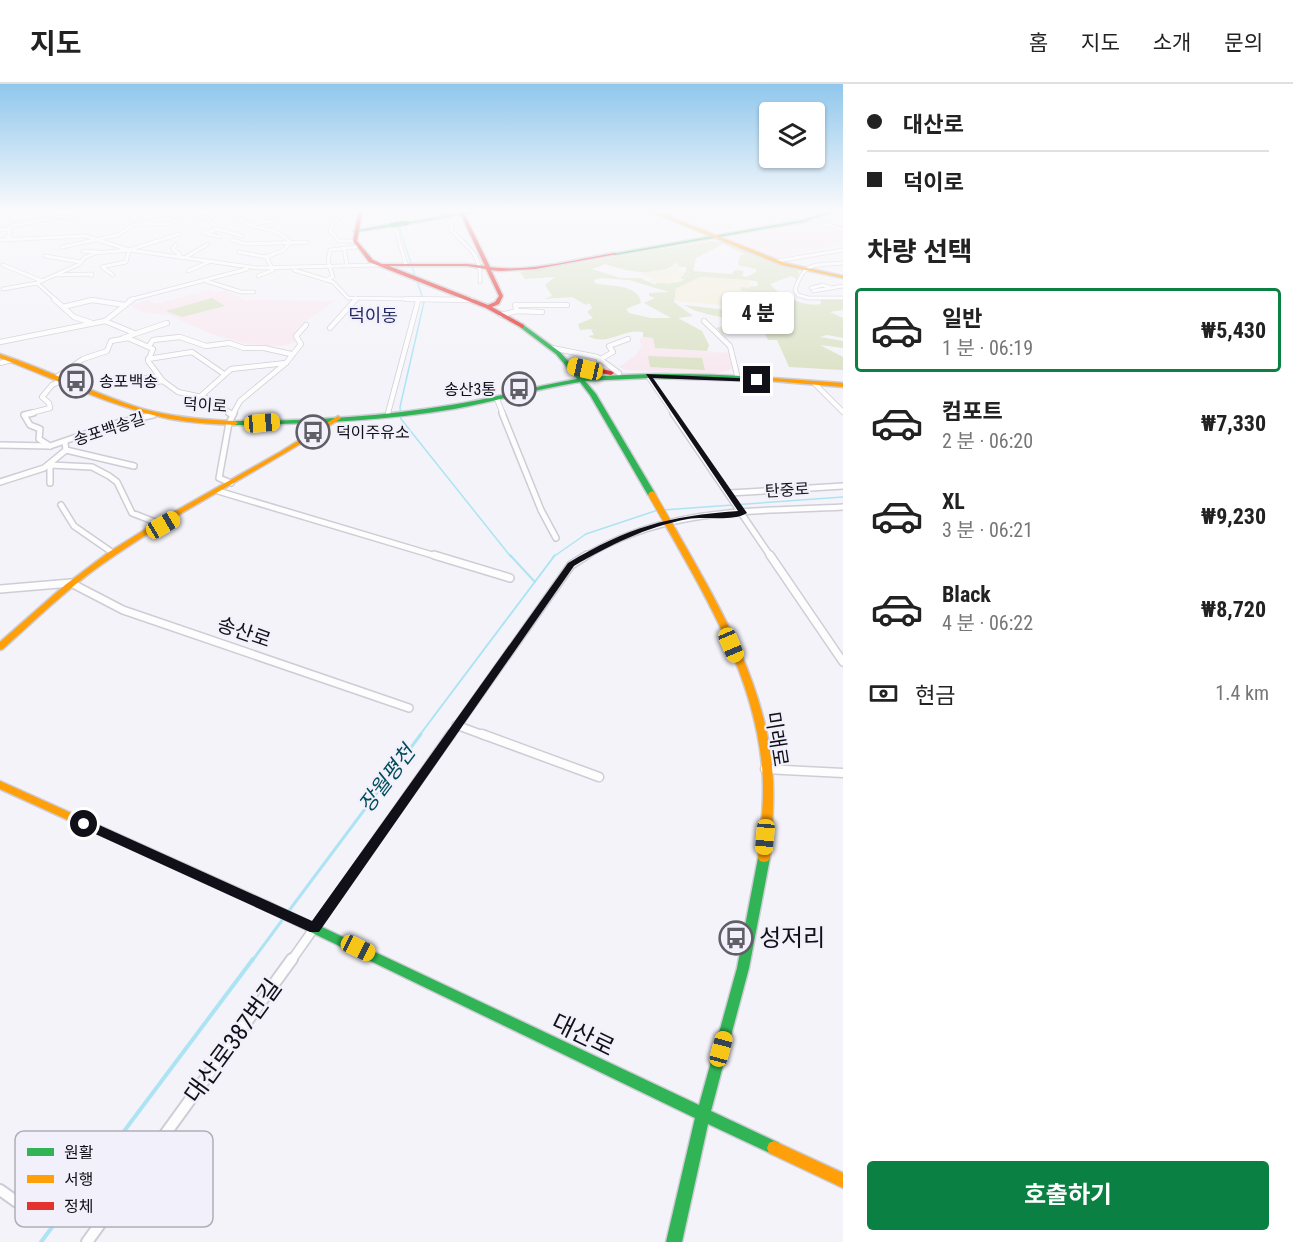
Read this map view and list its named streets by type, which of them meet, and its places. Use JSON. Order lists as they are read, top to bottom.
{
  "streets": {
    "street": [
      "덕이로",
      "송포백송길",
      "탄중로",
      "송산로",
      "미래로",
      "대산로",
      "대산로387번길"
    ]
  },
  "crossings": [
    ["덕이로", "송포백송길"],
    ["미래로", "대산로"],
    ["대산로", "대산로387번길"]
  ],
  "districts": ["덕이동"],
  "water": ["장월평천"],
  "places": {
    "bus stop": [
      "송포백송",
      "송산3통",
      "덕이주유소",
      "성저리"
    ]
  },
  "legend": ["원활", "서행", "정체"],
  "page": {
    "header": "지도",
    "nav": [
      "홈",
      "지도",
      "소개",
      "문의"
    ],
    "banner": ["대산로", "덕이로"],
    "heading": "차량 선택",
    "list": [
      {
        "name": "일반",
        "note": "1 분 · 06:19",
        "value": "₩5,430"
      },
      {
        "name": "컴포트",
        "note": "2 분 · 06:20",
        "value": "₩7,330"
      },
      {
        "name": "XL",
        "note": "3 분 · 06:21",
        "value": "₩9,230"
      },
      {
        "name": "Black",
        "note": "4 분 · 06:22",
        "value": "₩8,720"
      }
    ],
    "bubble": "4 분",
    "pay": ["현금", "1.4 km"],
    "buttons": "호출하기"
  }
}
